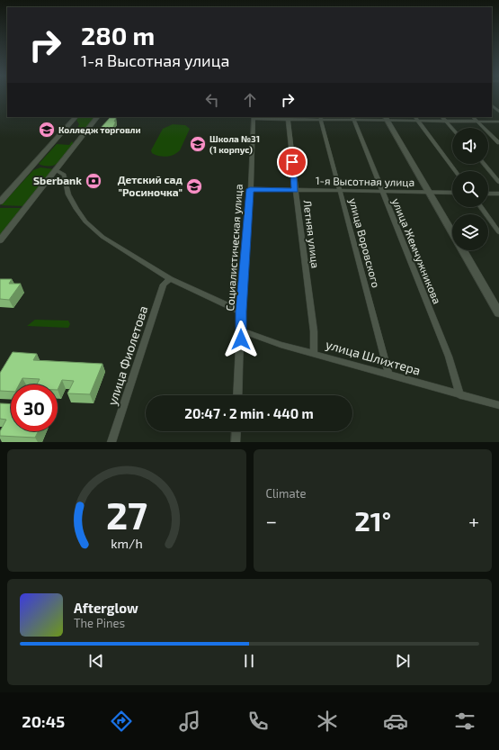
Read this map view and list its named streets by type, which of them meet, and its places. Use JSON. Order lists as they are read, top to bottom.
{
  "streets": {
    "street": [
      "1-я Высотная улица",
      "Летняя улица",
      "улица Воровского",
      "Социалистическая улица",
      "улица Жемчужникова",
      "улица Фиолетова",
      "улица Шлихтера"
    ]
  },
  "crossings": [
    ["1-я Высотная улица", "Летняя улица"],
    ["1-я Высотная улица", "улица Воровского"],
    ["1-я Высотная улица", "Социалистическая улица"],
    ["1-я Высотная улица", "улица Жемчужникова"],
    ["Летняя улица", "улица Шлихтера"],
    ["улица Воровского", "улица Шлихтера"],
    ["Социалистическая улица", "улица Шлихтера"],
    ["улица Жемчужникова", "улица Шлихтера"]
  ],
  "places": {
    "school or university": ["Колледж торговли", "Школа №31 (1 корпус)", "Детский сад \"Росиночка\""],
    "bank": ["Sberbank"]
  },
  "page": {
    "turn": ["280 m", "1-я Высотная улица"],
    "limit": "30",
    "trip": "20:47 · 2 min · 440 m",
    "tile": "Climate",
    "heat": ["−", "21°", "+"],
    "song": ["Afterglow", "The Pines"],
    "tabs": "20:45",
    "gauge": ["27", "km/h"]
  }
}
